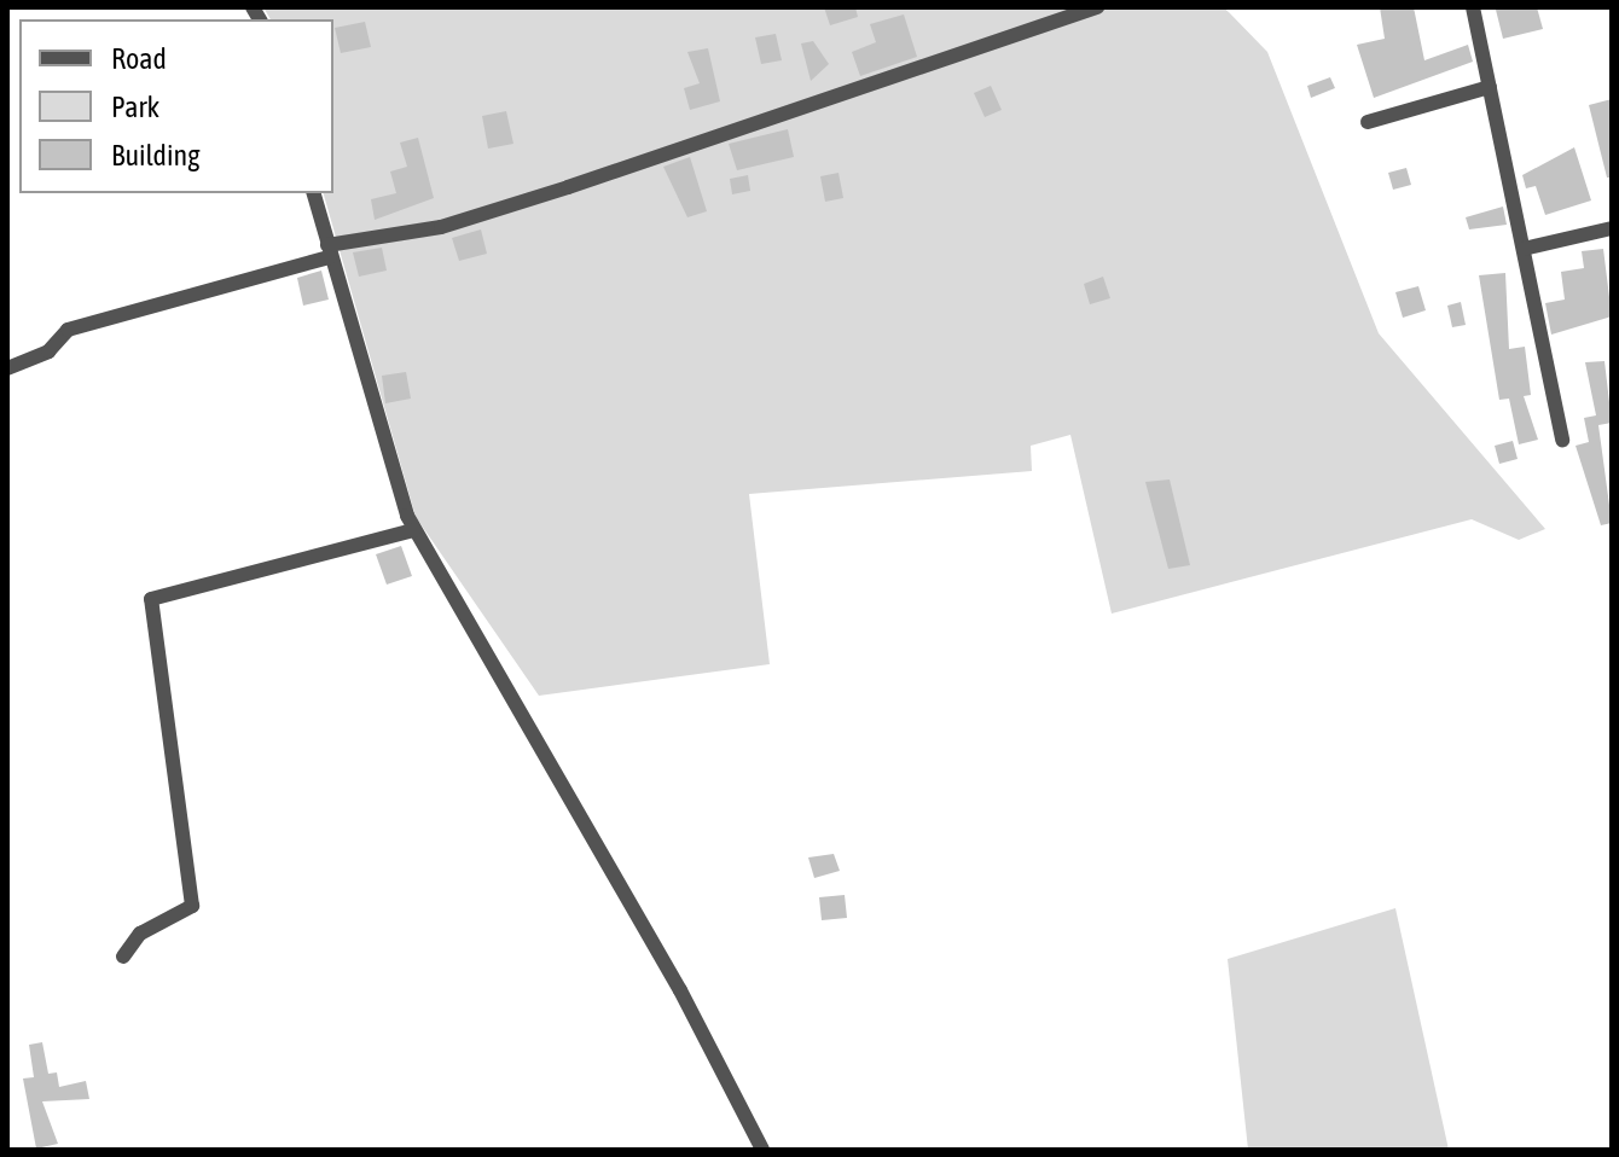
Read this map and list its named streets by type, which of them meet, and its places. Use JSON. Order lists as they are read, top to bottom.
{
  "legend": ["Road", "Park", "Building"]
}
